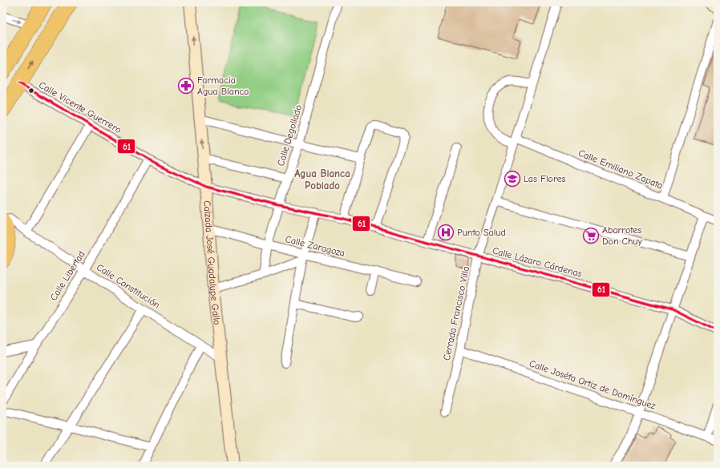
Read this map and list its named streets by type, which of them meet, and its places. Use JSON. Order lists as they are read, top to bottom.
{
  "streets": {
    "street": [
      "Calle Vicente Guerrero",
      "Calle Degollado",
      "Calle Emiliano Zapata",
      "Calle Zaragoza",
      "Calle Lázaro Cárdenas",
      "Calzada José Guadalupe Gallo",
      "Calle Libertad",
      "Calle Constitución",
      "Cerrada Francisco Villa",
      "Calle Joséfa Ortiz de Domínguez"
    ]
  },
  "crossings": [
    ["Calle Vicente Guerrero", "Calle Degollado"],
    ["Calle Vicente Guerrero", "Calle Lázaro Cárdenas"],
    ["Calle Vicente Guerrero", "Calzada José Guadalupe Gallo"],
    ["Calle Vicente Guerrero", "Calle Libertad"],
    ["Calle Vicente Guerrero", "Cerrada Francisco Villa"],
    ["Calle Degollado", "Calle Zaragoza"],
    ["Calle Emiliano Zapata", "Cerrada Francisco Villa"],
    ["Calle Zaragoza", "Calzada José Guadalupe Gallo"],
    ["Calle Lázaro Cárdenas", "Cerrada Francisco Villa"],
    ["Calzada José Guadalupe Gallo", "Calle Constitución"],
    ["Calle Libertad", "Calle Constitución"],
    ["Cerrada Francisco Villa", "Calle Joséfa Ortiz de Domínguez"]
  ],
  "districts": ["Agua Blanca Poblado"],
  "places": {
    "pharmacy": ["Farmacia Agua Blanca"],
    "school or university": ["Las Flores"],
    "hospital": ["Punto Salud"],
    "supermarket": ["Abarrotes Don Chuy"]
  },
  "lines": ["transit line 61"]
}
